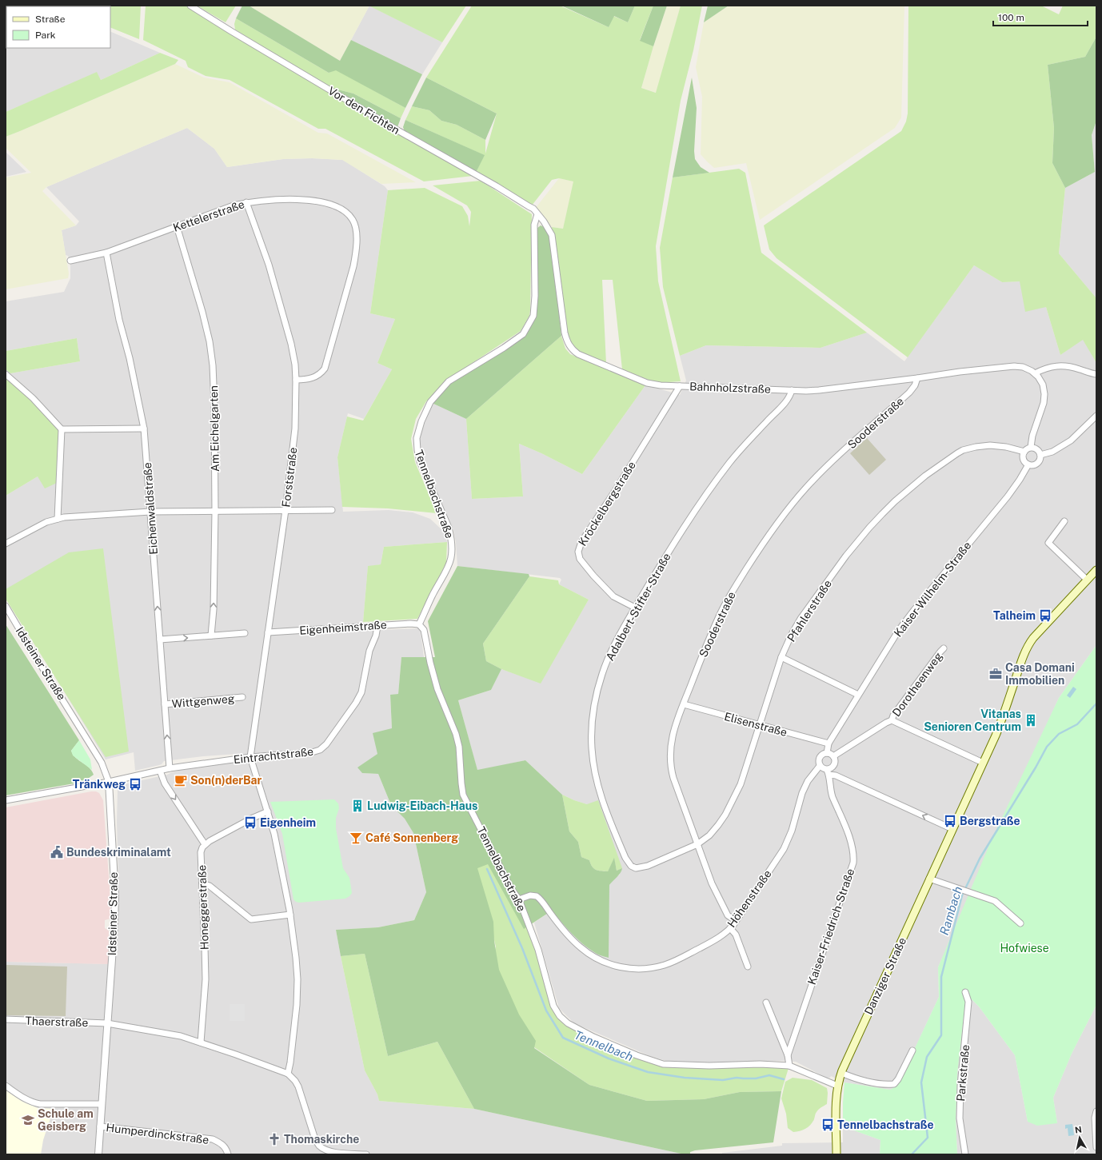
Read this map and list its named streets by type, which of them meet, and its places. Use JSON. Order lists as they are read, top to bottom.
{
  "streets": {
    "main road": ["Danziger Straße"],
    "street": [
      "Vor den Fichten",
      "Kettelerstraße",
      "Bahnholzstraße",
      "Sooderstraße",
      "Am Eichelgarten",
      "Forststraße",
      "Tennelbachstraße",
      "Kröckelbergstraße",
      "Eichenwaldstraße",
      "Kaiser-Wilhelm-Straße",
      "Adalbert-Stifter-Straße",
      "Pfahlerstraße",
      "Eigenheimstraße",
      "Idsteiner Straße",
      "Dorotheenweg",
      "Wittgenweg",
      "Elisenstraße",
      "Eintrachtstraße",
      "Höhenstraße",
      "Honeggerstraße",
      "Kaiser-Friedrich-Straße",
      "Thaerstraße",
      "Parkstraße",
      "Humperdinckstraße"
    ]
  },
  "crossings": [
    ["Vor den Fichten", "Bahnholzstraße"],
    ["Vor den Fichten", "Tennelbachstraße"],
    ["Kettelerstraße", "Am Eichelgarten"],
    ["Kettelerstraße", "Forststraße"],
    ["Kettelerstraße", "Eichenwaldstraße"],
    ["Bahnholzstraße", "Sooderstraße"],
    ["Bahnholzstraße", "Tennelbachstraße"],
    ["Bahnholzstraße", "Kröckelbergstraße"],
    ["Bahnholzstraße", "Adalbert-Stifter-Straße"],
    ["Sooderstraße", "Pfahlerstraße"],
    ["Sooderstraße", "Elisenstraße"],
    ["Sooderstraße", "Höhenstraße"],
    ["Forststraße", "Eigenheimstraße"],
    ["Forststraße", "Eintrachtstraße"],
    ["Tennelbachstraße", "Eigenheimstraße"],
    ["Tennelbachstraße", "Höhenstraße"],
    ["Tennelbachstraße", "Danziger Straße"],
    ["Kröckelbergstraße", "Adalbert-Stifter-Straße"],
    ["Eichenwaldstraße", "Wittgenweg"],
    ["Eichenwaldstraße", "Eintrachtstraße"],
    ["Kaiser-Wilhelm-Straße", "Pfahlerstraße"],
    ["Kaiser-Wilhelm-Straße", "Elisenstraße"],
    ["Kaiser-Wilhelm-Straße", "Höhenstraße"],
    ["Kaiser-Wilhelm-Straße", "Kaiser-Friedrich-Straße"],
    ["Adalbert-Stifter-Straße", "Pfahlerstraße"],
    ["Pfahlerstraße", "Elisenstraße"],
    ["Eigenheimstraße", "Eintrachtstraße"],
    ["Idsteiner Straße", "Eintrachtstraße"],
    ["Idsteiner Straße", "Thaerstraße"],
    ["Idsteiner Straße", "Humperdinckstraße"],
    ["Höhenstraße", "Kaiser-Friedrich-Straße"],
    ["Honeggerstraße", "Thaerstraße"]
  ],
  "one_way": ["Eichenwaldstraße"],
  "water": ["Rambach", "Tennelbach"],
  "parks": ["Hofwiese"],
  "places": {
    "bus stop": [
      "Talheim",
      "Tränkweg",
      "Bergstraße",
      "Eigenheim",
      "Tennelbachstraße"
    ],
    "office": ["Casa Domani Immobilien"],
    "building": ["Vitanas Senioren Centrum", "Ludwig-Eibach-Haus"],
    "cafe": ["Son(n)derBar"],
    "bar": ["Café Sonnenberg"],
    "public building": ["Bundeskriminalamt"],
    "school or university": ["Schule am Geisberg"],
    "church": ["Thomaskirche"]
  },
  "legend": ["Straße", "Park"],
  "scale_bar": "100 m",
  "north": "top"
}
